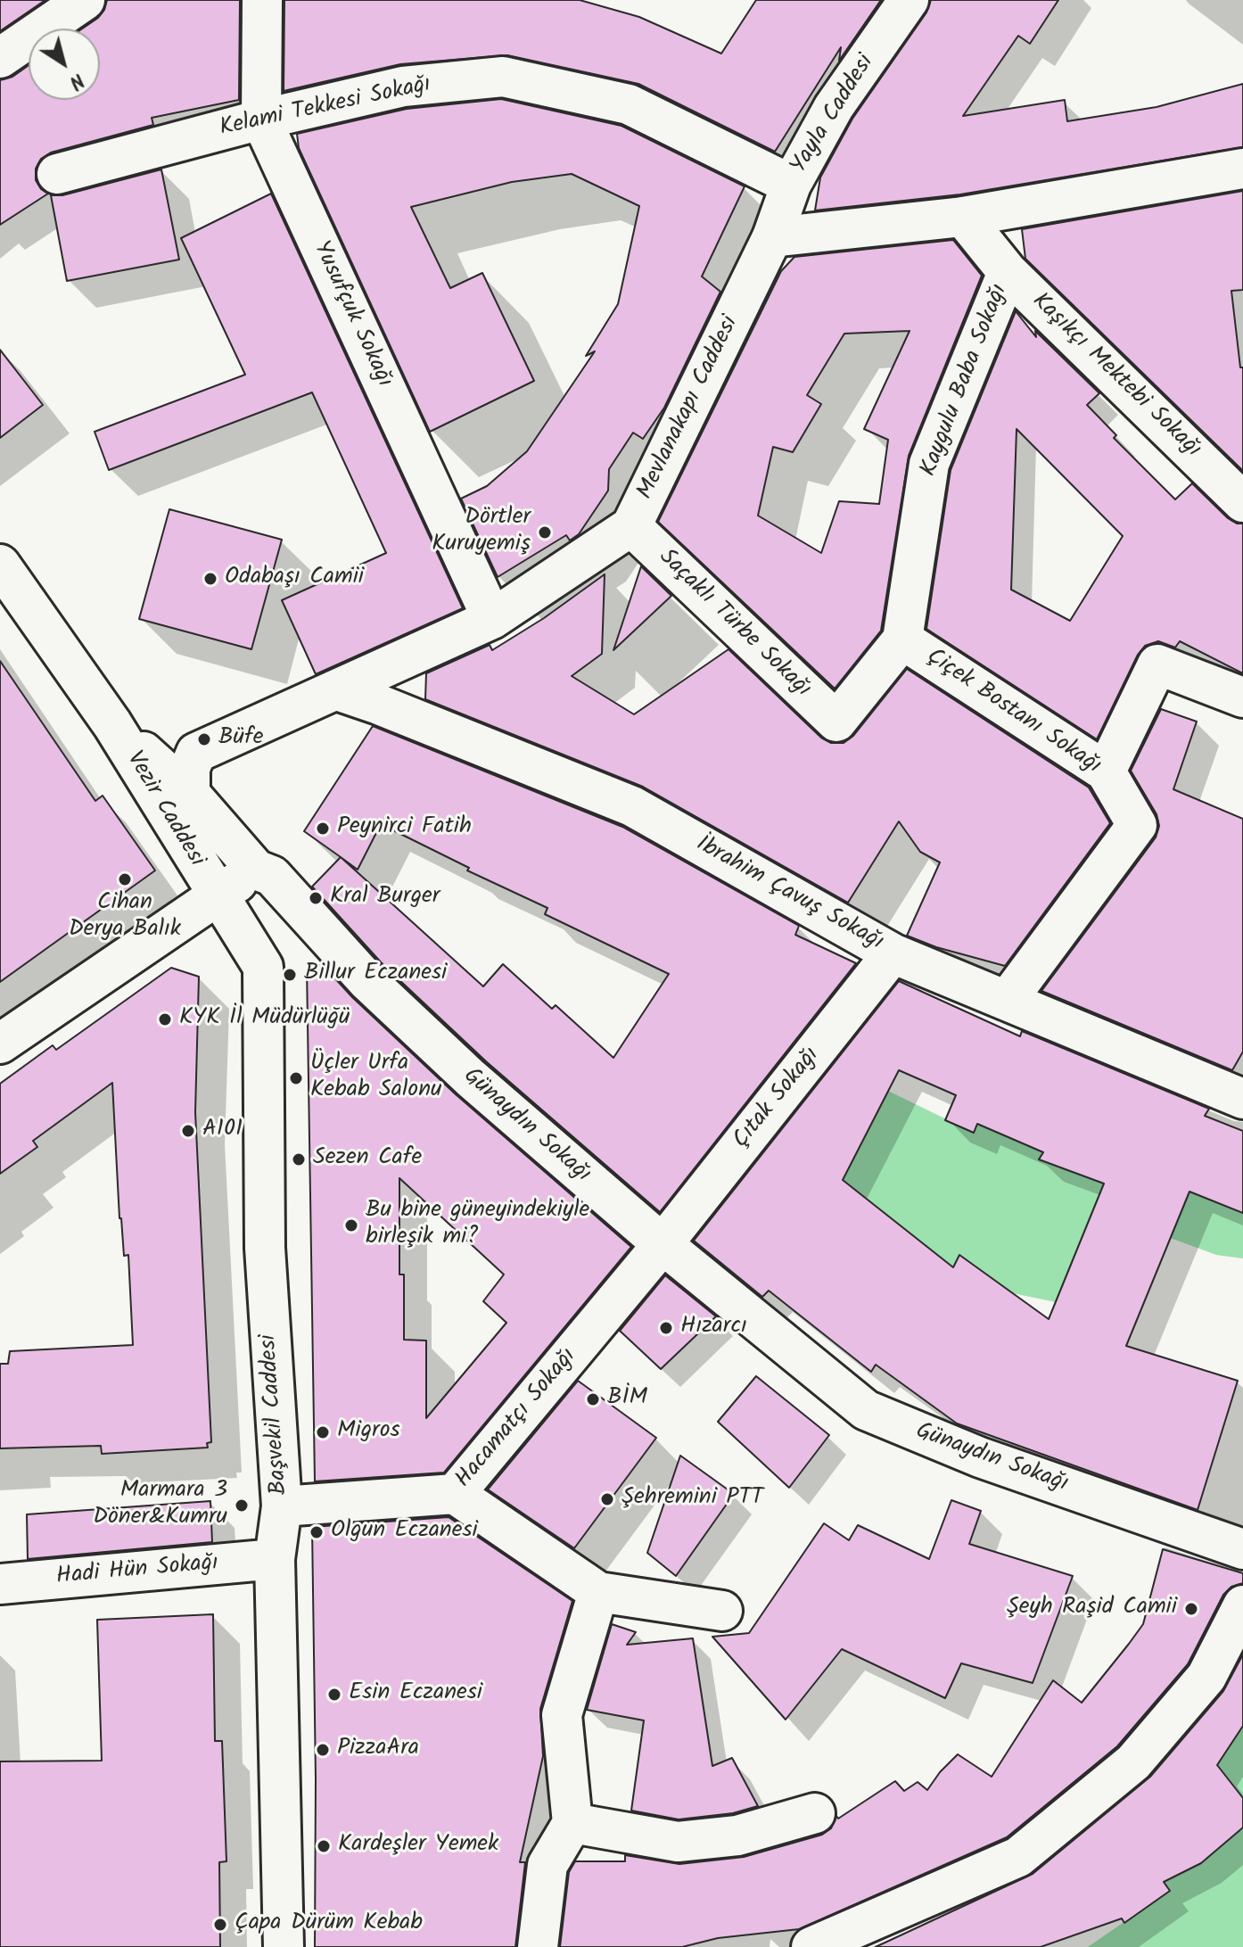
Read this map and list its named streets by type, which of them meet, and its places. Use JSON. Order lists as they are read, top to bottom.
{
  "streets": {
    "street": [
      "Kelami Tekkesi Sokağı",
      "Yayla Caddesi",
      "Yusufçuk Sokağı",
      "Kaşıkçı Mektebi Sokağı",
      "Kaygulu Baba Sokağı",
      "Mevlanakapı Caddesi",
      "Saçaklı Türbe Sokağı",
      "Çiçek Bostanı Sokağı",
      "Vezir Caddesi",
      "İbrahim Çavuş Sokağı",
      "Çıtak Sokağı",
      "Günaydın Sokağı",
      "Başvekil Caddesi",
      "Hacamatçı Sokağı",
      "Hadi Hün Sokağı"
    ]
  },
  "crossings": [
    ["Kelami Tekkesi Sokağı", "Yayla Caddesi"],
    ["Kelami Tekkesi Sokağı", "Yusufçuk Sokağı"],
    ["Yayla Caddesi", "Mevlanakapı Caddesi"],
    ["Yusufçuk Sokağı", "Mevlanakapı Caddesi"],
    ["Kaşıkçı Mektebi Sokağı", "Kaygulu Baba Sokağı"],
    ["Kaygulu Baba Sokağı", "Saçaklı Türbe Sokağı"],
    ["Kaygulu Baba Sokağı", "Çiçek Bostanı Sokağı"],
    ["Mevlanakapı Caddesi", "Saçaklı Türbe Sokağı"],
    ["Mevlanakapı Caddesi", "İbrahim Çavuş Sokağı"],
    ["Mevlanakapı Caddesi", "Günaydın Sokağı"],
    ["Saçaklı Türbe Sokağı", "Çiçek Bostanı Sokağı"],
    ["Çiçek Bostanı Sokağı", "İbrahim Çavuş Sokağı"],
    ["Vezir Caddesi", "Günaydın Sokağı"],
    ["Vezir Caddesi", "Başvekil Caddesi"],
    ["İbrahim Çavuş Sokağı", "Çıtak Sokağı"],
    ["Çıtak Sokağı", "Günaydın Sokağı"],
    ["Çıtak Sokağı", "Hacamatçı Sokağı"],
    ["Günaydın Sokağı", "Hacamatçı Sokağı"],
    ["Başvekil Caddesi", "Hacamatçı Sokağı"],
    ["Başvekil Caddesi", "Hadi Hün Sokağı"]
  ],
  "places": [
    "Dörtler Kuruyemiş",
    "Odabaşı Camii",
    "Büfe",
    "Peynirci Fatih",
    "Cihan Derya Balık",
    "Kral Burger",
    "Billur Eczanesi",
    "KYK İl Müdürlüğü",
    "Üçler Urfa Kebab Salonu",
    "A101",
    "Sezen Cafe",
    "Bu bine güneyindekiyle birleşik mi?",
    "Hızarcı",
    "BİM",
    "Migros",
    "Şehremini PTT",
    "Marmara 3 Döner&Kumru",
    "Olgun Eczanesi",
    "Şeyh Raşid Camii",
    "Esin Eczanesi",
    "PizzaAra",
    "Kardeşler Yemek",
    "Çapa Dürüm Kebab"
  ],
  "north": "bottom right"
}
